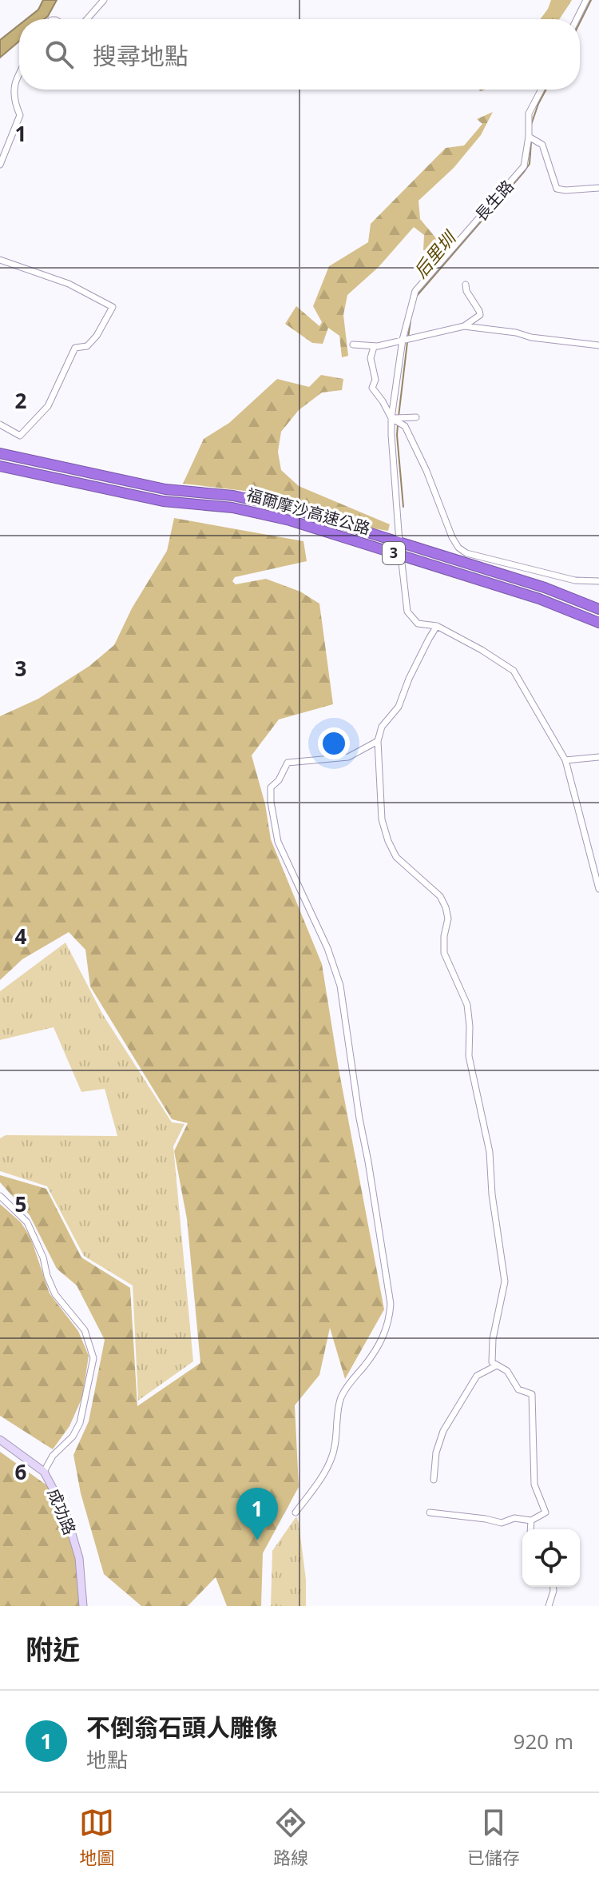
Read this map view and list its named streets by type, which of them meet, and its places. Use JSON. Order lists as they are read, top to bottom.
{
  "streets": {
    "highway": ["福爾摩沙高速公路", "3"],
    "street": ["長生路", "成功路"]
  },
  "water": ["后里圳"],
  "page": {
    "search": "搜尋地點",
    "pins": "1",
    "heading": "附近",
    "list": [
      {
        "mark": "1",
        "name": "不倒翁石頭人雕像",
        "note": "地點",
        "value": "920 m"
      }
    ],
    "nav": ["地圖", "路線", "已儲存"]
  },
  "grid": {
    "rows": [
      "1",
      "2",
      "3",
      "4",
      "5",
      "6"
    ]
  }
}
